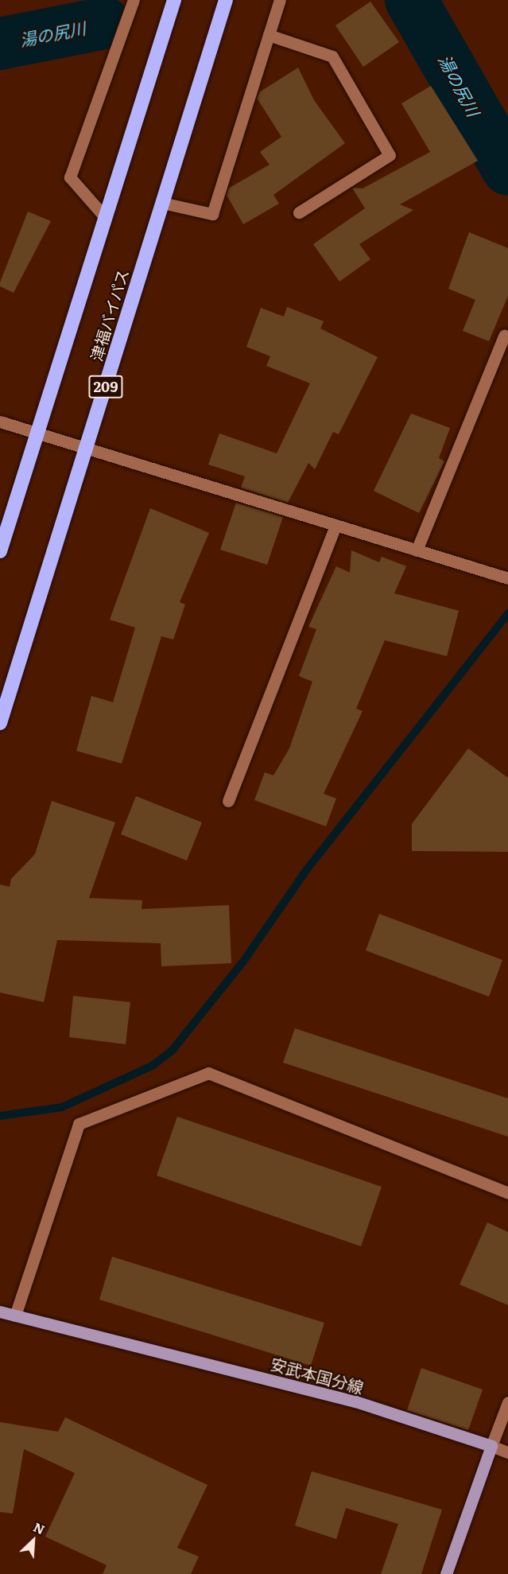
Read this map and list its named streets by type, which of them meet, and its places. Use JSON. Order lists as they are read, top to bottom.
{
  "streets": {
    "highway": ["津福バイパス", "209"],
    "main road": ["安武本国分線"]
  },
  "water": ["湯の尻川"],
  "north": "top right"
}
